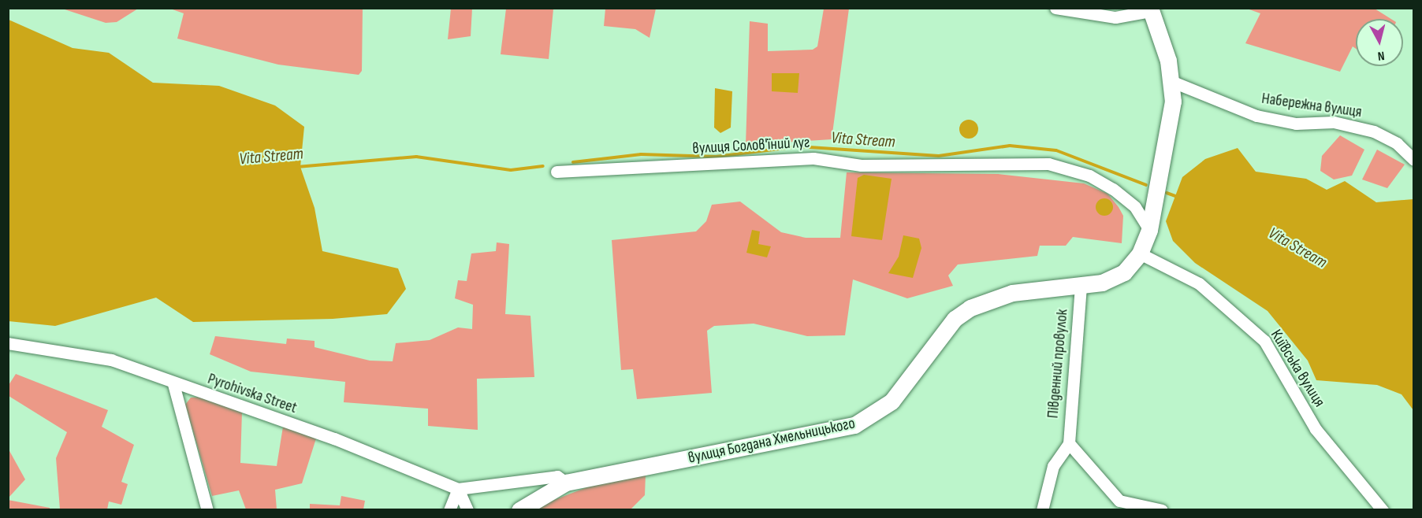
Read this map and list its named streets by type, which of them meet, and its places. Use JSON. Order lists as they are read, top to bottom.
{
  "streets": {
    "street": [
      "Набережна вулиця",
      "вулиця Солов'їний луг",
      "Південний провулок",
      "Київська вулиця",
      "Pyrohivska Street",
      "вулиця Богдана Хмельницького"
    ]
  },
  "crossings": [
    ["Набережна вулиця", "вулиця Богдана Хмельницького"],
    ["вулиця Солов'їний луг", "вулиця Богдана Хмельницького"],
    ["Південний провулок", "вулиця Богдана Хмельницького"],
    ["Київська вулиця", "вулиця Богдана Хмельницького"]
  ],
  "water": ["Vita Stream"],
  "north": "bottom"
}
